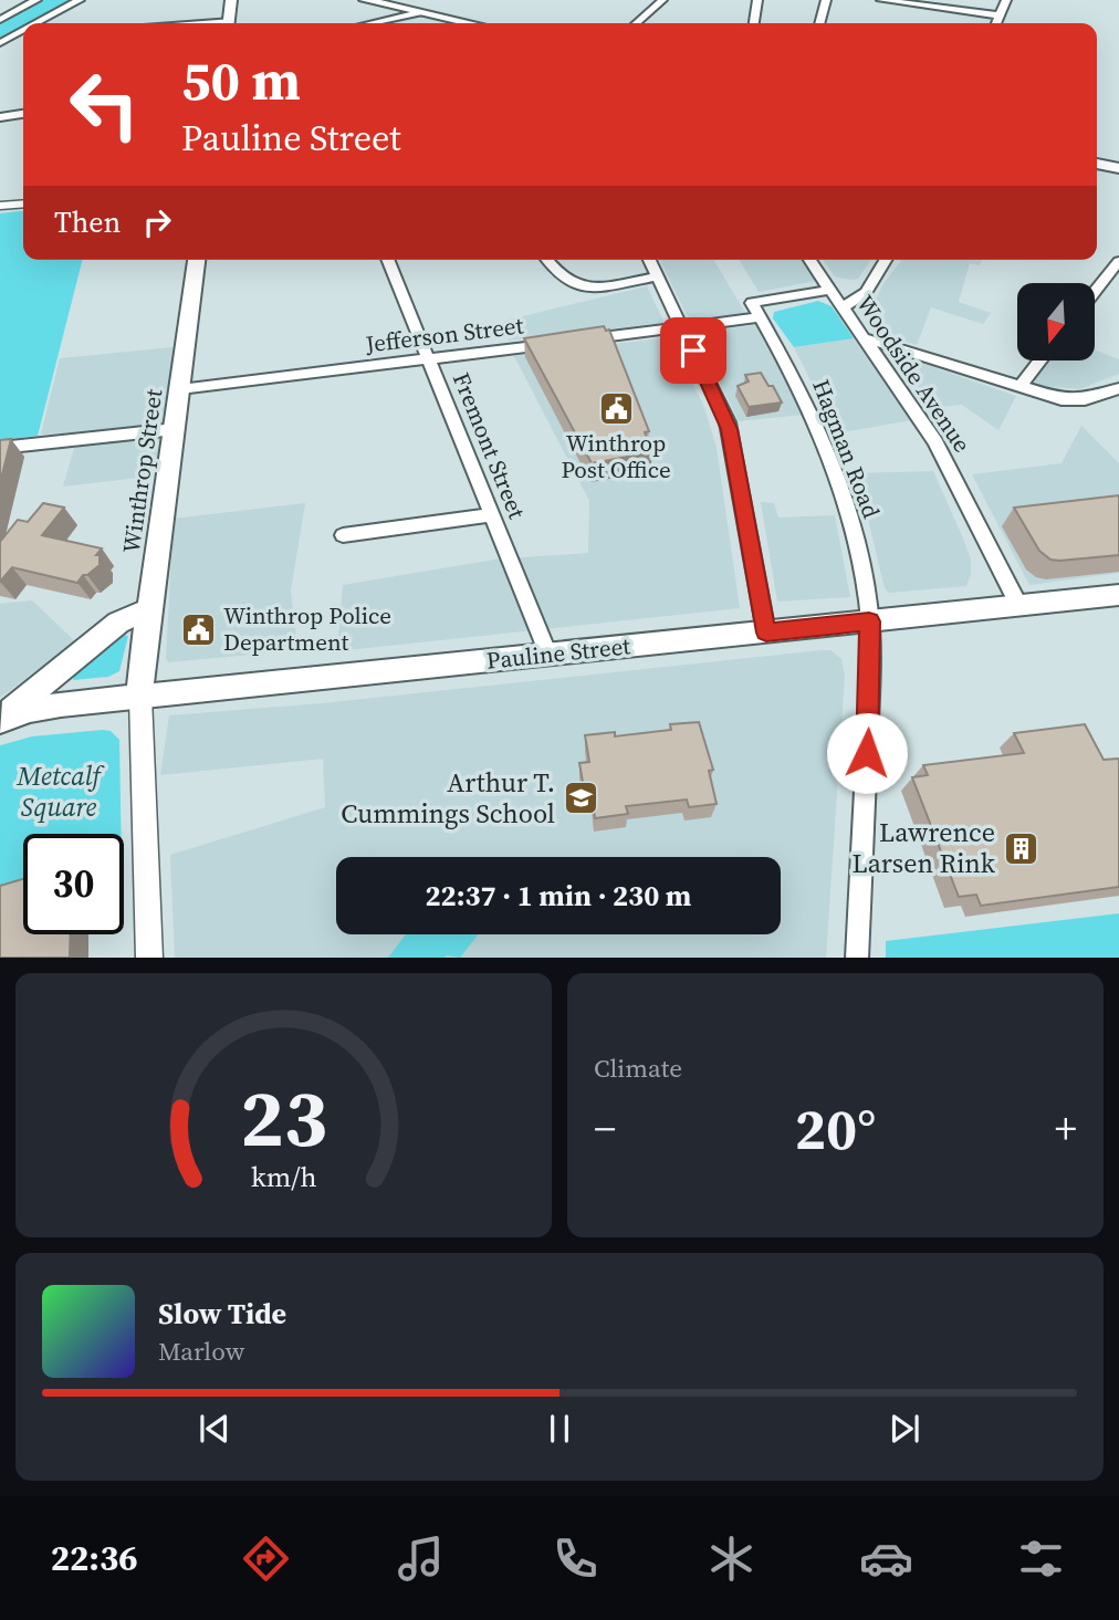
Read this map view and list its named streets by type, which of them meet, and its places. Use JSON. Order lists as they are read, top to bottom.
{
  "streets": {
    "main road": ["Winthrop Street", "Pauline Street"],
    "street": [
      "Jefferson Street",
      "Woodside Avenue",
      "Fremont Street",
      "Hagman Road"
    ]
  },
  "crossings": [
    ["Jefferson Street", "Fremont Street"],
    ["Jefferson Street", "Winthrop Street"],
    ["Woodside Avenue", "Hagman Road"],
    ["Woodside Avenue", "Pauline Street"],
    ["Fremont Street", "Pauline Street"],
    ["Hagman Road", "Pauline Street"],
    ["Winthrop Street", "Pauline Street"]
  ],
  "parks": ["Metcalf Square"],
  "places": {
    "public building": ["Winthrop Post Office", "Winthrop Police Department"],
    "school or university": ["Arthur T. Cummings School"],
    "building": ["Lawrence Larsen Rink"]
  },
  "north": "bottom",
  "page": {
    "turn": ["50 m", "Pauline Street"],
    "then": "Then",
    "limit": "30",
    "trip": "22:37 · 1 min · 230 m",
    "tile": "Climate",
    "heat": ["−", "20°", "+"],
    "song": ["Slow Tide", "Marlow"],
    "tabs": "22:36",
    "gauge": ["23", "km/h"]
  }
}
